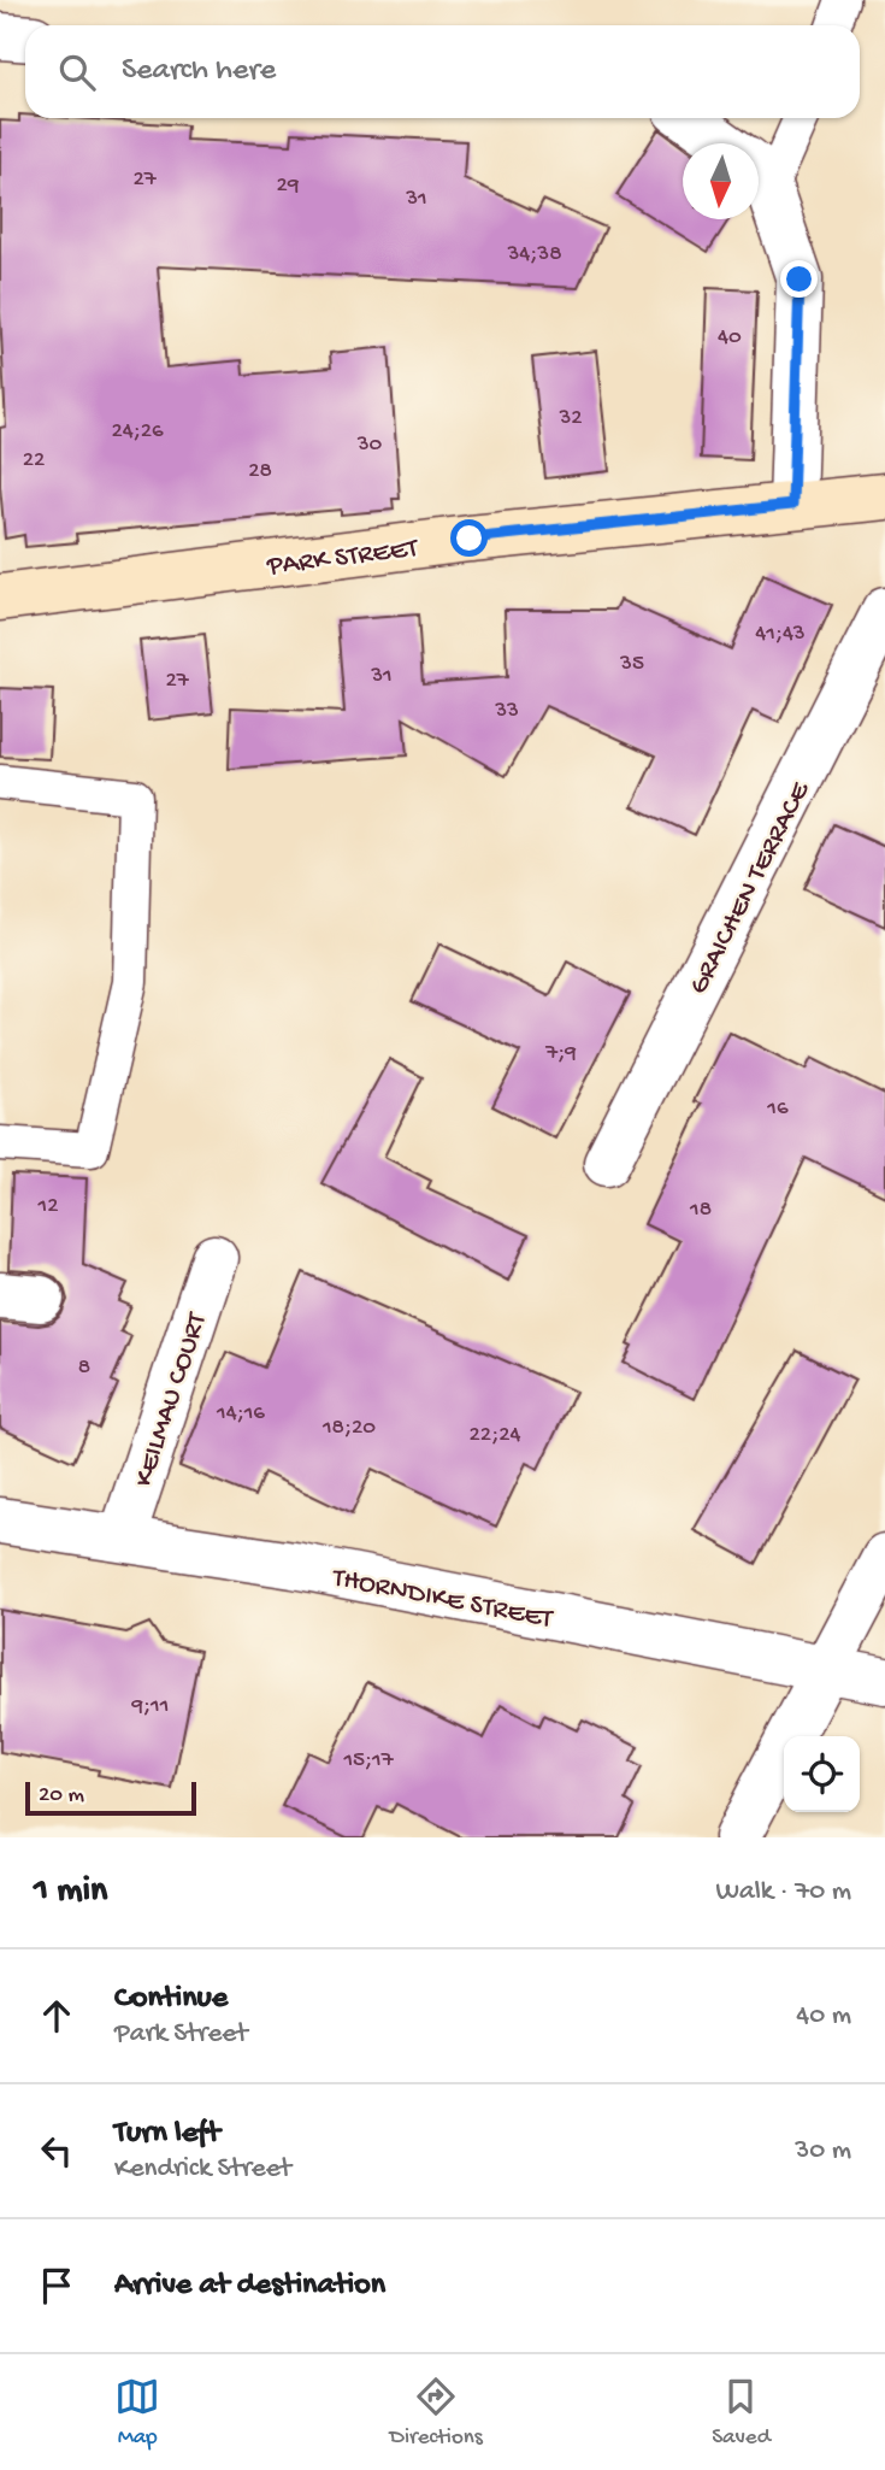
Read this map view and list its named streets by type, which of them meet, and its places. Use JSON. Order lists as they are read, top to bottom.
{
  "streets": {
    "main road": ["PARK STREET"],
    "street": ["GRAICHEN TERRACE", "KEILMAU COURT", "THORNDIKE STREET"]
  },
  "crossings": [
    ["KEILMAU COURT", "THORNDIKE STREET"]
  ],
  "house_numbers": [
    "27",
    "29",
    "31",
    "34;38",
    "40",
    "32",
    "24;26",
    "30",
    "22",
    "28",
    "41;43",
    "35",
    "31",
    "27",
    "33",
    "7;9",
    "16",
    "12",
    "18",
    "8",
    "14;16",
    "18;20",
    "22;24",
    "9;11",
    "15;17"
  ],
  "scale_bar": "20 m",
  "north": "bottom",
  "page": {
    "search": "Search here",
    "scale": "20 m",
    "heading": ["1 min", "Walk · 70 m"],
    "list": [
      ["Continue", "Park Street", "40 m"],
      ["Turn left", "Kendrick Street", "30 m"],
      "Arrive at destination"
    ],
    "nav": ["Map", "Directions", "Saved"]
  }
}
